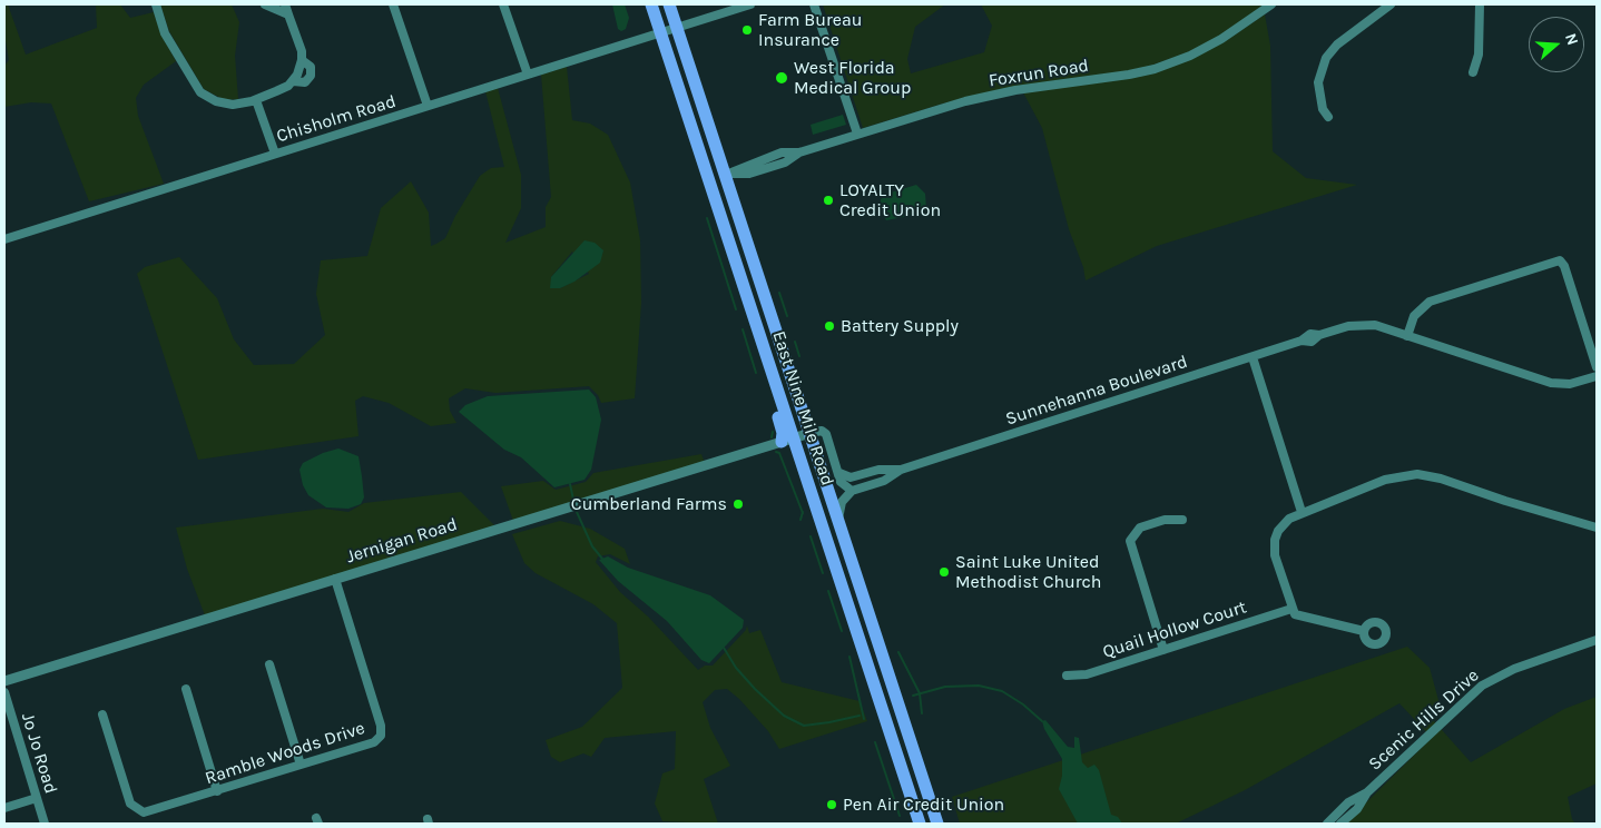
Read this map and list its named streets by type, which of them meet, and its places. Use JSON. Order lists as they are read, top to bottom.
{
  "streets": {
    "main road": ["East Nine Mile Road"],
    "street": [
      "Foxrun Road",
      "Chisholm Road",
      "Sunnehanna Boulevard",
      "Jernigan Road",
      "Quail Hollow Court",
      "Scenic Hills Drive",
      "Jo Jo Road",
      "Ramble Woods Drive"
    ]
  },
  "crossings": [
    ["Foxrun Road", "East Nine Mile Road"],
    ["Chisholm Road", "East Nine Mile Road"],
    ["East Nine Mile Road", "Jernigan Road"],
    ["Jernigan Road", "Ramble Woods Drive"]
  ],
  "places": [
    "Farm Bureau Insurance",
    "West Florida Medical Group",
    "LOYALTY Credit Union",
    "Battery Supply",
    "Cumberland Farms",
    "Saint Luke United Methodist Church",
    "Pen Air Credit Union"
  ],
  "north": "right"
}
